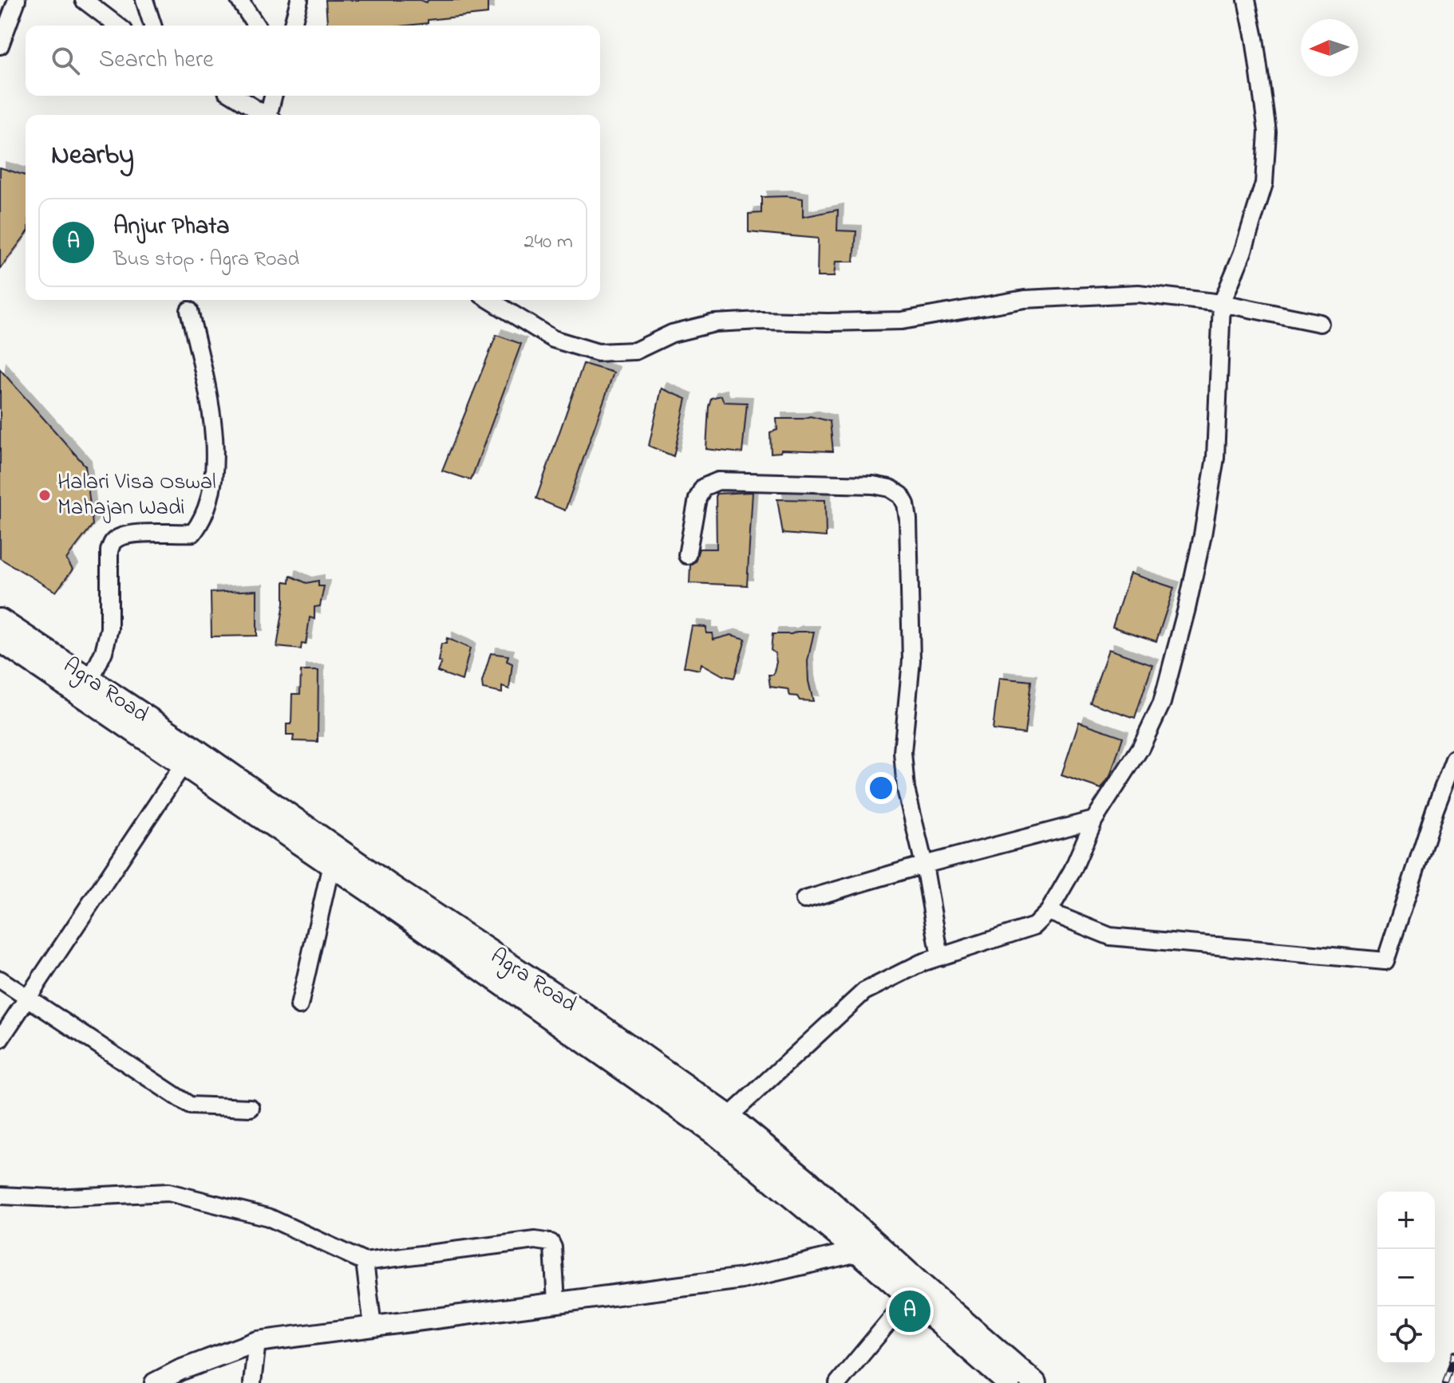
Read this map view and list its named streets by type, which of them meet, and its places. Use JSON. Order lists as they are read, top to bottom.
{
  "streets": {
    "highway": ["Agra Road"]
  },
  "places": ["Halari Visa Oswal Mahajan Wadi"],
  "north": "left",
  "page": {
    "search": "Search here",
    "heading": "Nearby",
    "list": [
      {
        "mark": "A",
        "name": "Anjur Phata",
        "note": "Bus stop · Agra Road",
        "value": "240 m"
      }
    ],
    "map_buttons": ["+", "−"],
    "pins": "A"
  }
}
